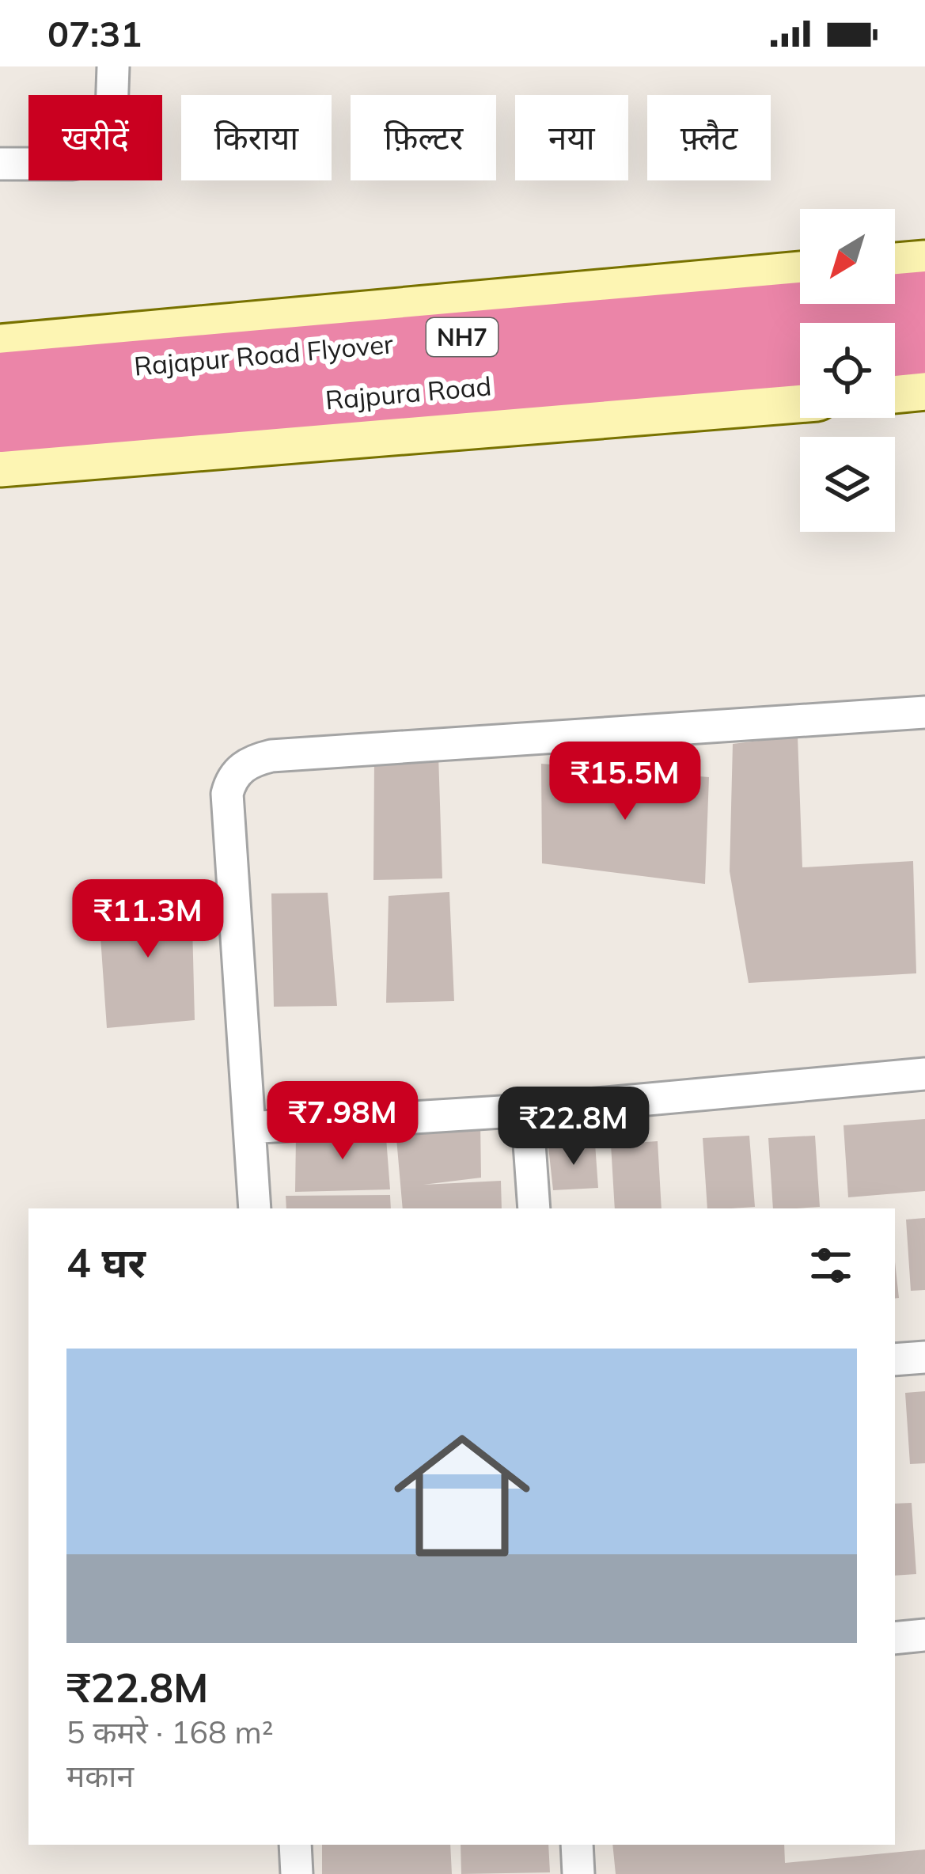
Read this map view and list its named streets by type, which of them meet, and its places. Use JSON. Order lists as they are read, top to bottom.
{
  "streets": {
    "highway": ["NH7", "Rajapur Road Flyover", "Rajpura Road"]
  },
  "north": "bottom left",
  "page": {
    "status": "07:31",
    "chip": [
      "खरीदें",
      "किराया",
      "फ़िल्टर",
      "नया",
      "फ़्लैट"
    ],
    "price": [
      "₹15.5M",
      "₹11.3M",
      "₹7.98M",
      "₹22.8M"
    ],
    "heading": "4 घर",
    "list": [
      {
        "name": "₹22.8M",
        "note": "5 कमरे · 168 m² · मकान"
      }
    ]
  }
}
